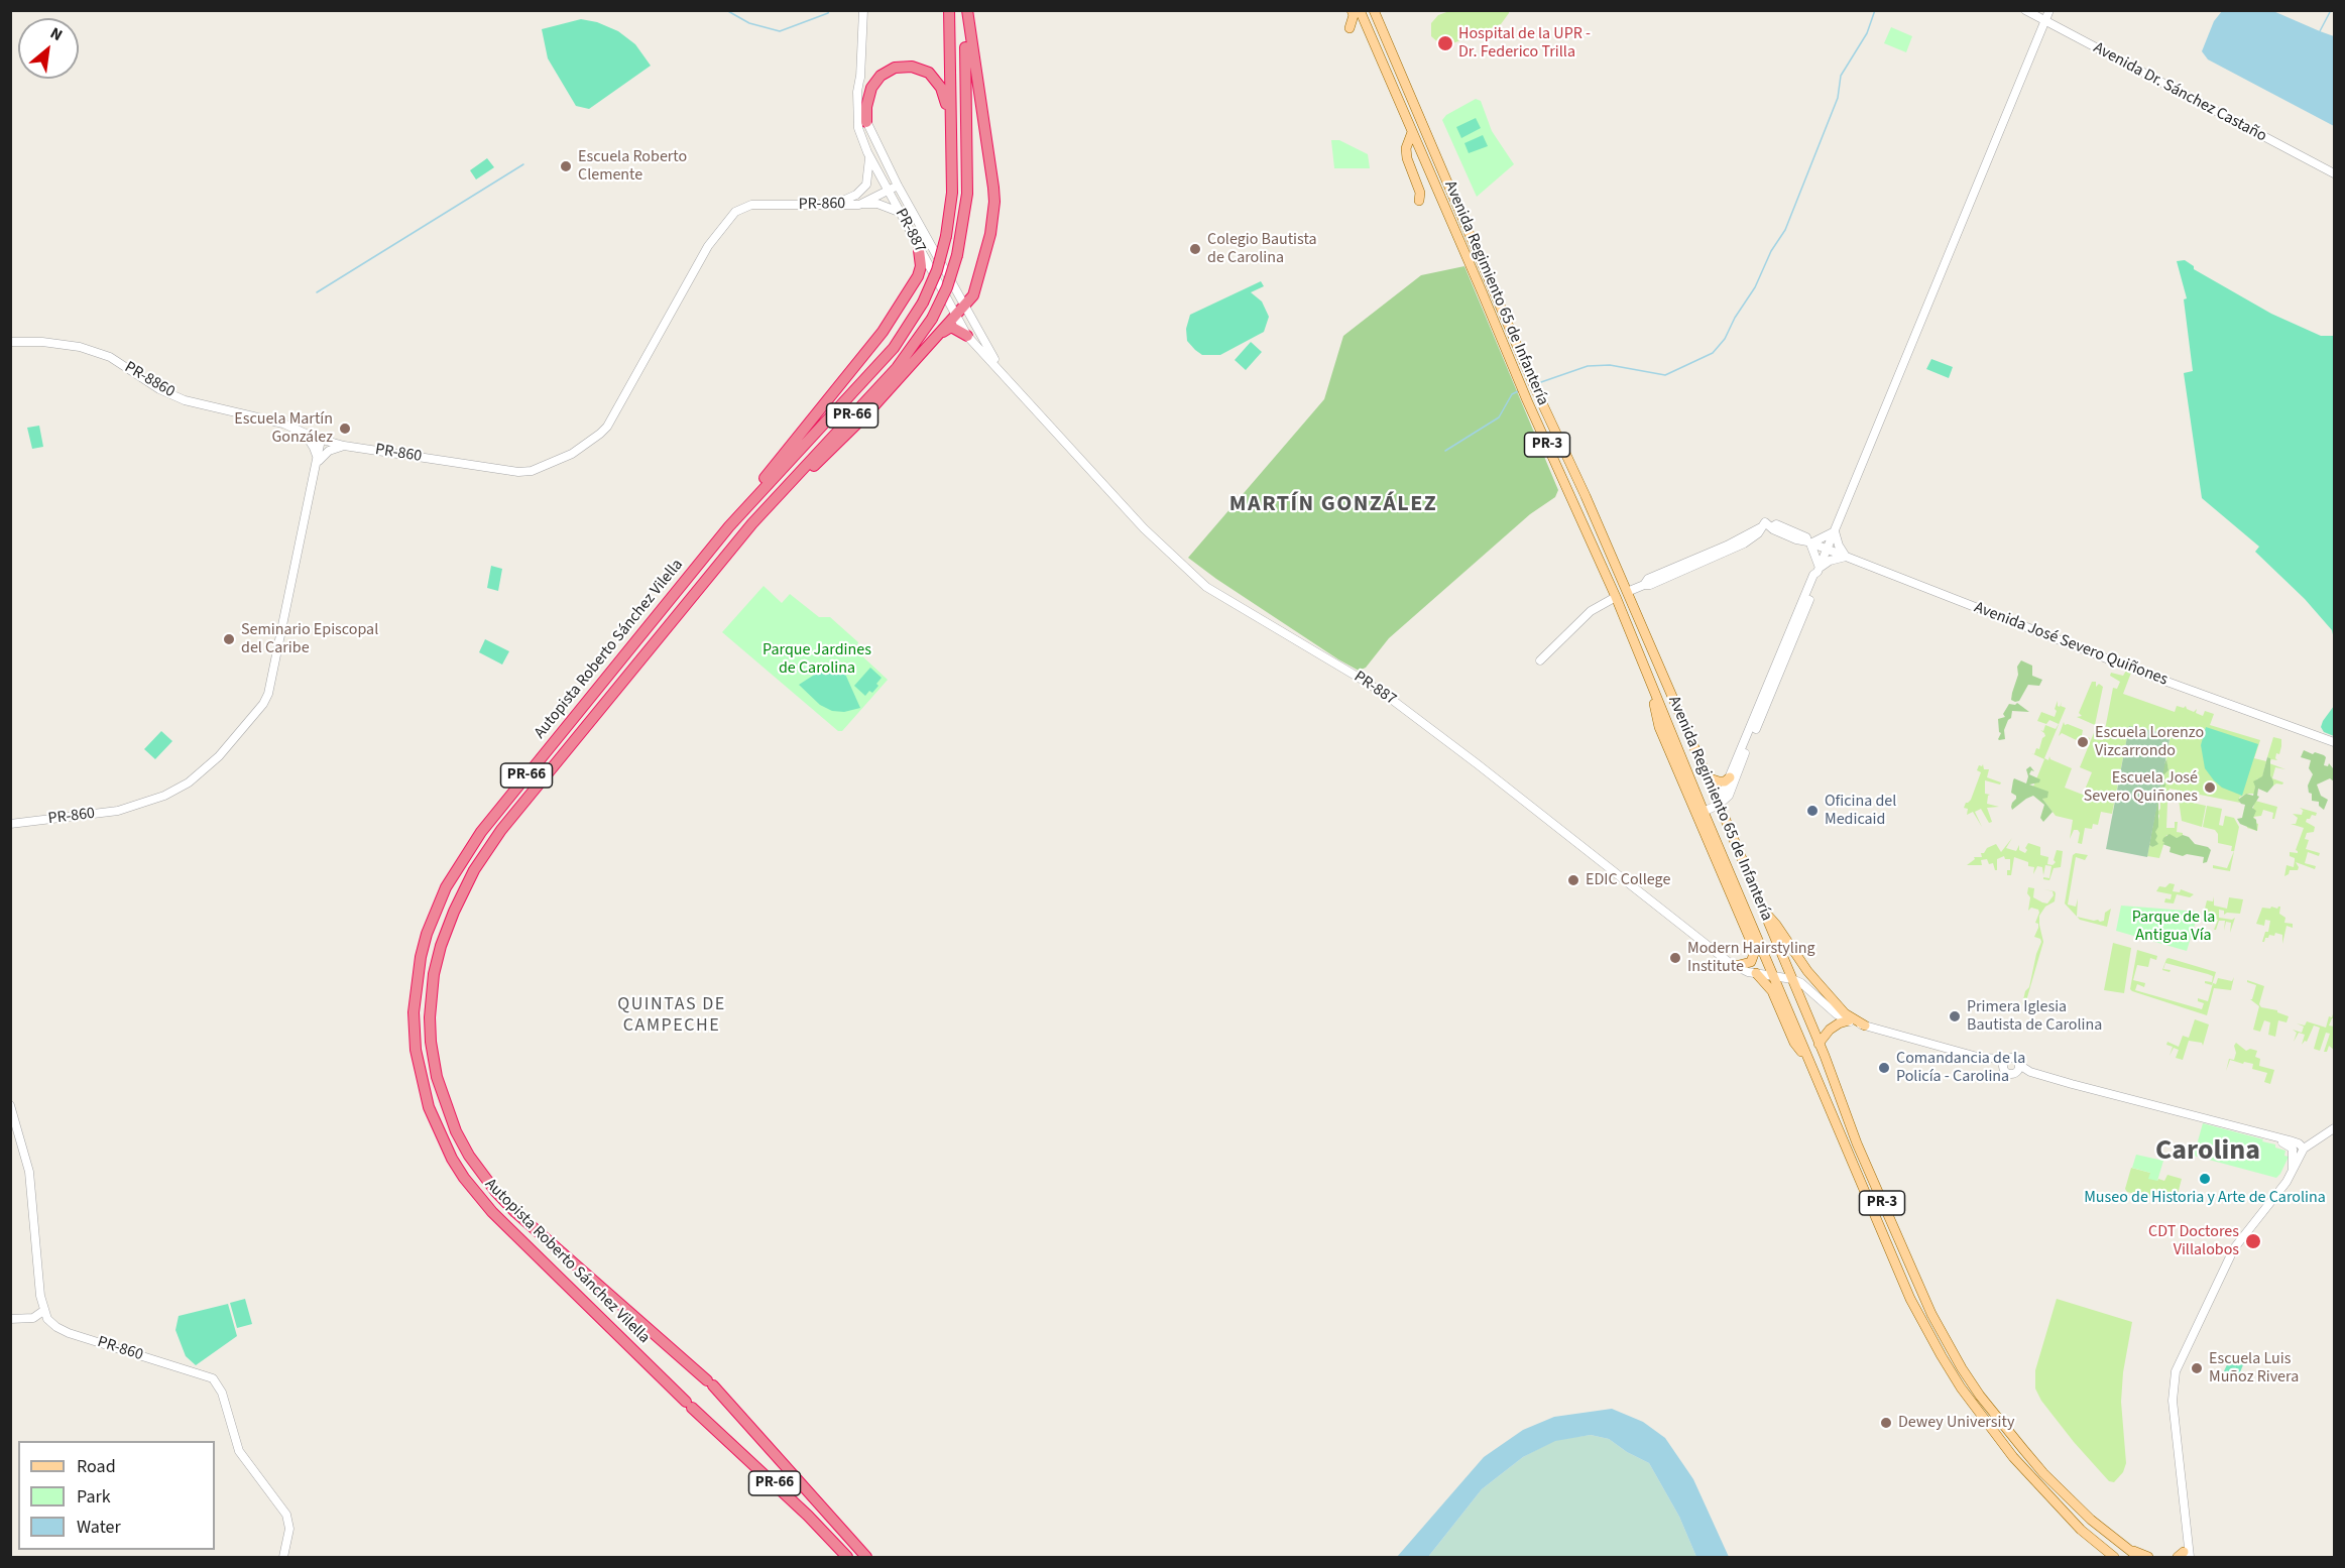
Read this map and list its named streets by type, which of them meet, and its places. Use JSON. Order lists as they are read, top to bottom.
{
  "streets": {
    "highway": ["PR-66", "Autopista Roberto Sánchez Vilella"],
    "main road": ["Avenida Regimiento 65 de Infantería", "PR-3"],
    "street": [
      "Avenida Dr. Sánchez Castaño",
      "PR-860",
      "PR-887",
      "PR-8860",
      "Avenida José Severo Quiñones"
    ]
  },
  "crossings": [
    ["PR-860", "PR-887"],
    ["PR-860", "PR-8860"],
    ["PR-887", "Avenida Regimiento 65 de Infantería"],
    ["Avenida Regimiento 65 de Infantería", "Avenida José Severo Quiñones"]
  ],
  "districts": ["MARTÍN GONZÁLEZ", "QUINTAS DE CAMPECHE", "Carolina"],
  "parks": ["Parque Jardines de Carolina", "Parque de la Antigua Vía"],
  "places": [
    "Hospital de la UPR - Dr. Federico Trilla",
    "Escuela Roberto Clemente",
    "Colegio Bautista de Carolina",
    "Escuela Martín González",
    "Seminario Episcopal del Caribe",
    "Escuela Lorenzo Vizcarrondo",
    "Escuela José Severo Quiñones",
    "Oficina del Medicaid",
    "EDIC College",
    "Modern Hairstyling Institute",
    "Primera Iglesia Bautista de Carolina",
    "Comandancia de la Policía - Carolina",
    "Museo de Historia y Arte de Carolina",
    "CDT Doctores Villalobos",
    "Escuela Luis Muñoz Rivera",
    "Dewey University"
  ],
  "legend": ["Road", "Park", "Water"],
  "north": "top right"
}
